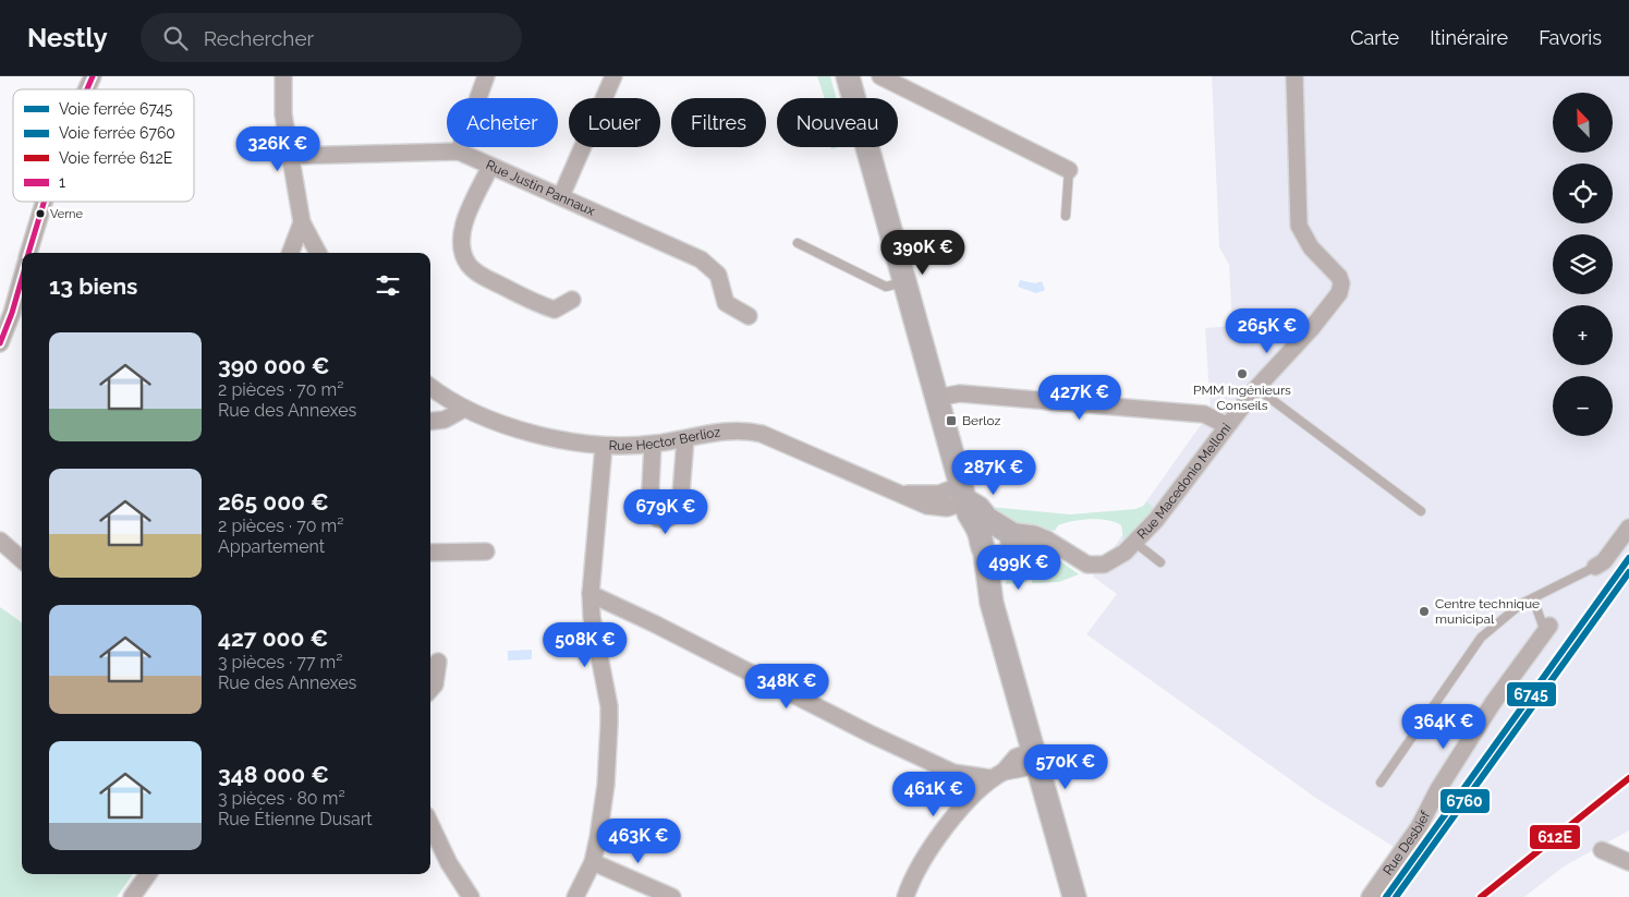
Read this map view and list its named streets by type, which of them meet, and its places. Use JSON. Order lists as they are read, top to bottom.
{
  "streets": {
    "street": [
      "Rue Justin Pannaux",
      "Rue Hector Berlioz",
      "Rue Macedonio Melloni",
      "Rue Desbief"
    ]
  },
  "places": {
    "other": ["Verne", "PMM Ingénieurs Conseils", "Centre technique municipal"],
    "transit": ["Berloz"]
  },
  "lines": [
    "transit line 1",
    "rail line 6745",
    "rail line 6760",
    "rail line 612E"
  ],
  "legend": [
    "Voie ferrée 6745",
    "Voie ferrée 6760",
    "Voie ferrée 612E",
    "1"
  ],
  "north": "top left",
  "page": {
    "header": "Nestly",
    "search": "Rechercher",
    "nav": ["Carte", "Itinéraire", "Favoris"],
    "map_buttons": ["+", "−"],
    "chip": [
      "Acheter",
      "Louer",
      "Filtres",
      "Nouveau"
    ],
    "price": [
      "326K €",
      "390K €",
      "265K €",
      "427K €",
      "287K €",
      "679K €",
      "499K €",
      "508K €",
      "348K €",
      "364K €",
      "570K €",
      "461K €",
      "463K €"
    ],
    "heading": "13 biens",
    "list": [
      {
        "name": "390 000 €",
        "note": "2 pièces · 70 m² · Rue des Annexes"
      },
      {
        "name": "265 000 €",
        "note": "2 pièces · 70 m² · Appartement"
      },
      {
        "name": "427 000 €",
        "note": "3 pièces · 77 m² · Rue des Annexes"
      },
      {
        "name": "348 000 €",
        "note": "3 pièces · 80 m² · Rue Étienne Dusart"
      }
    ]
  }
}
